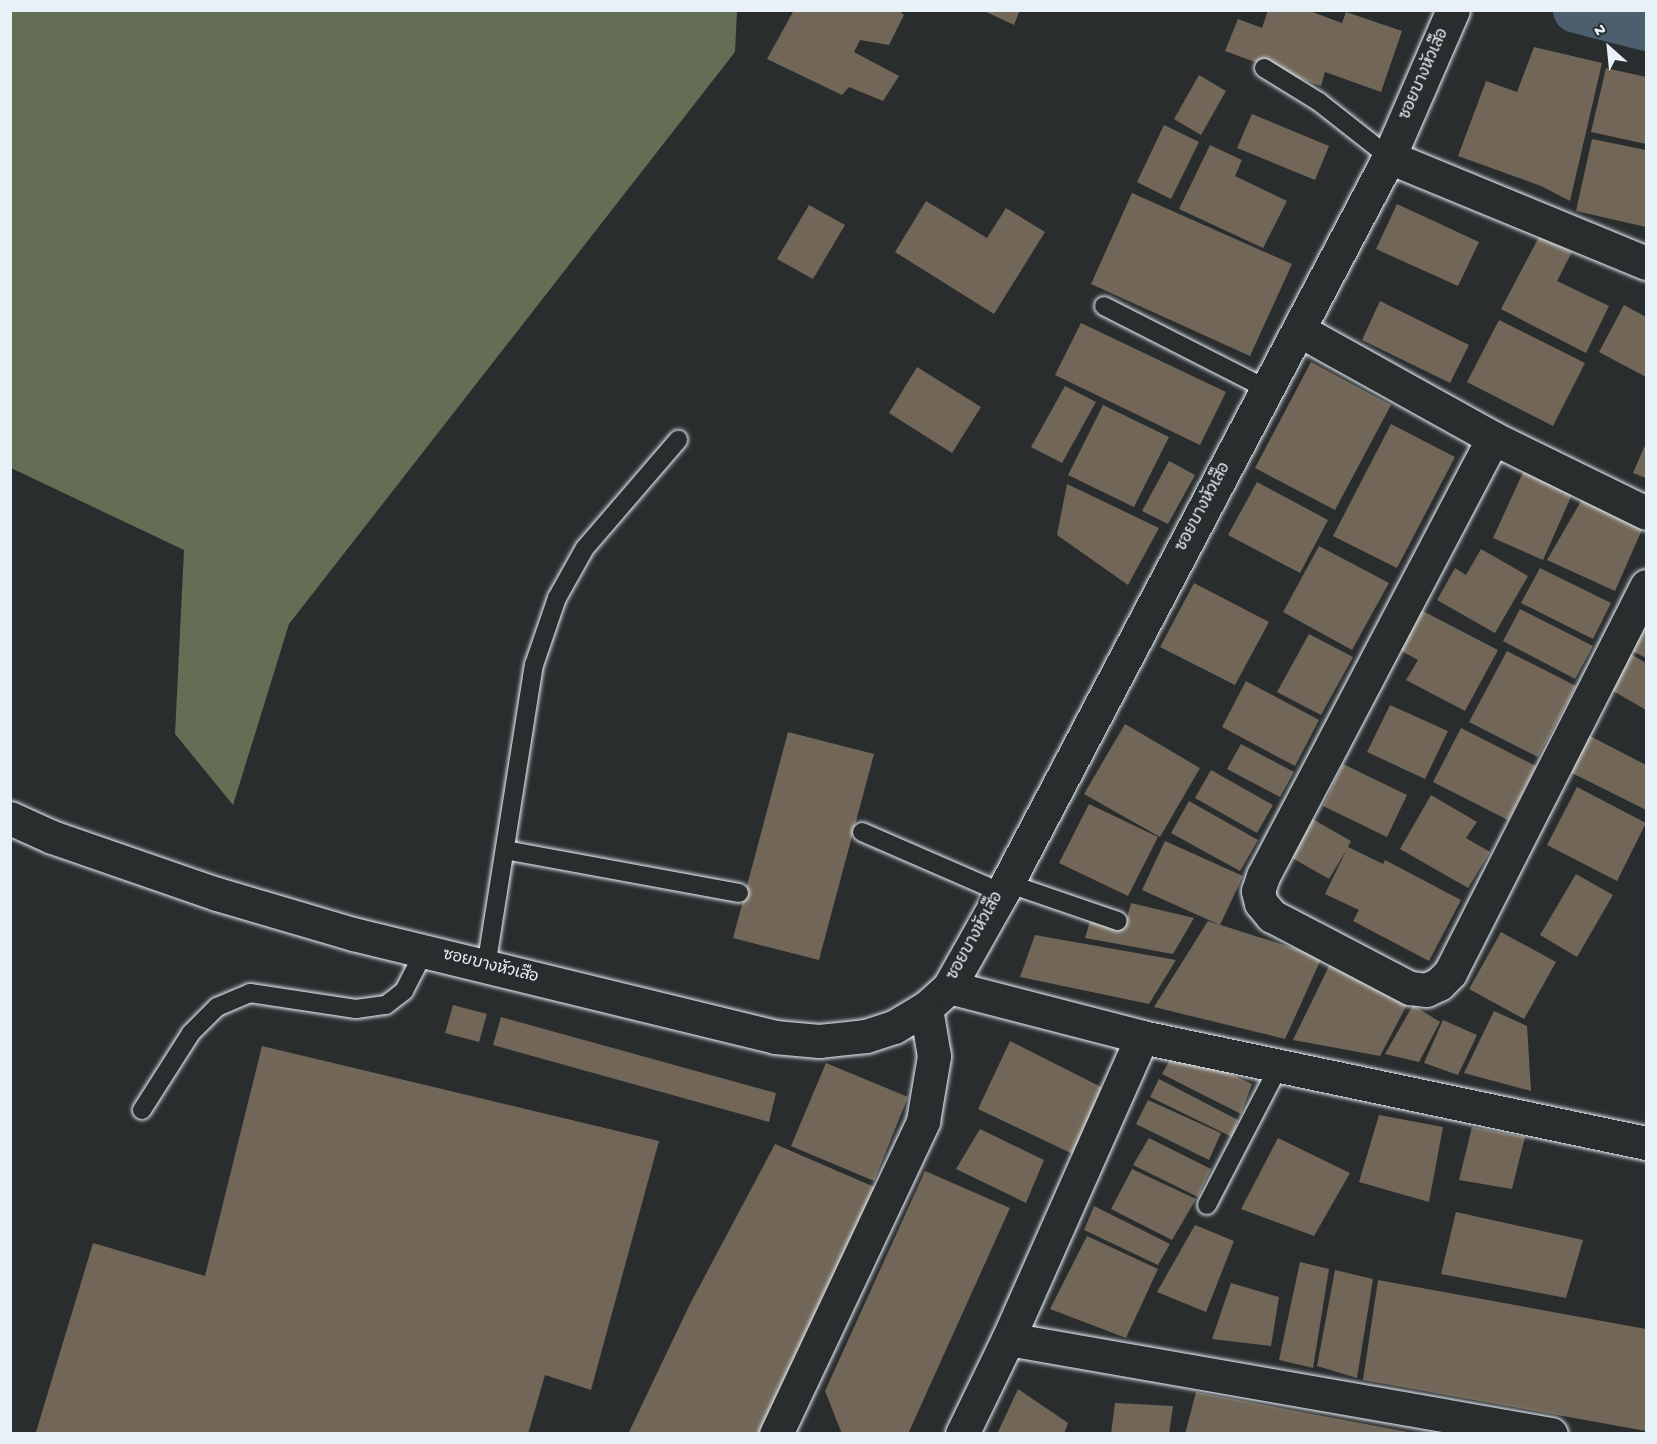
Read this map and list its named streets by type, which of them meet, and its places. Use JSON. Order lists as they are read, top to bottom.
{
  "streets": {
    "street": ["ซอยบางหัวเสือ"]
  },
  "north": "top left"
}
